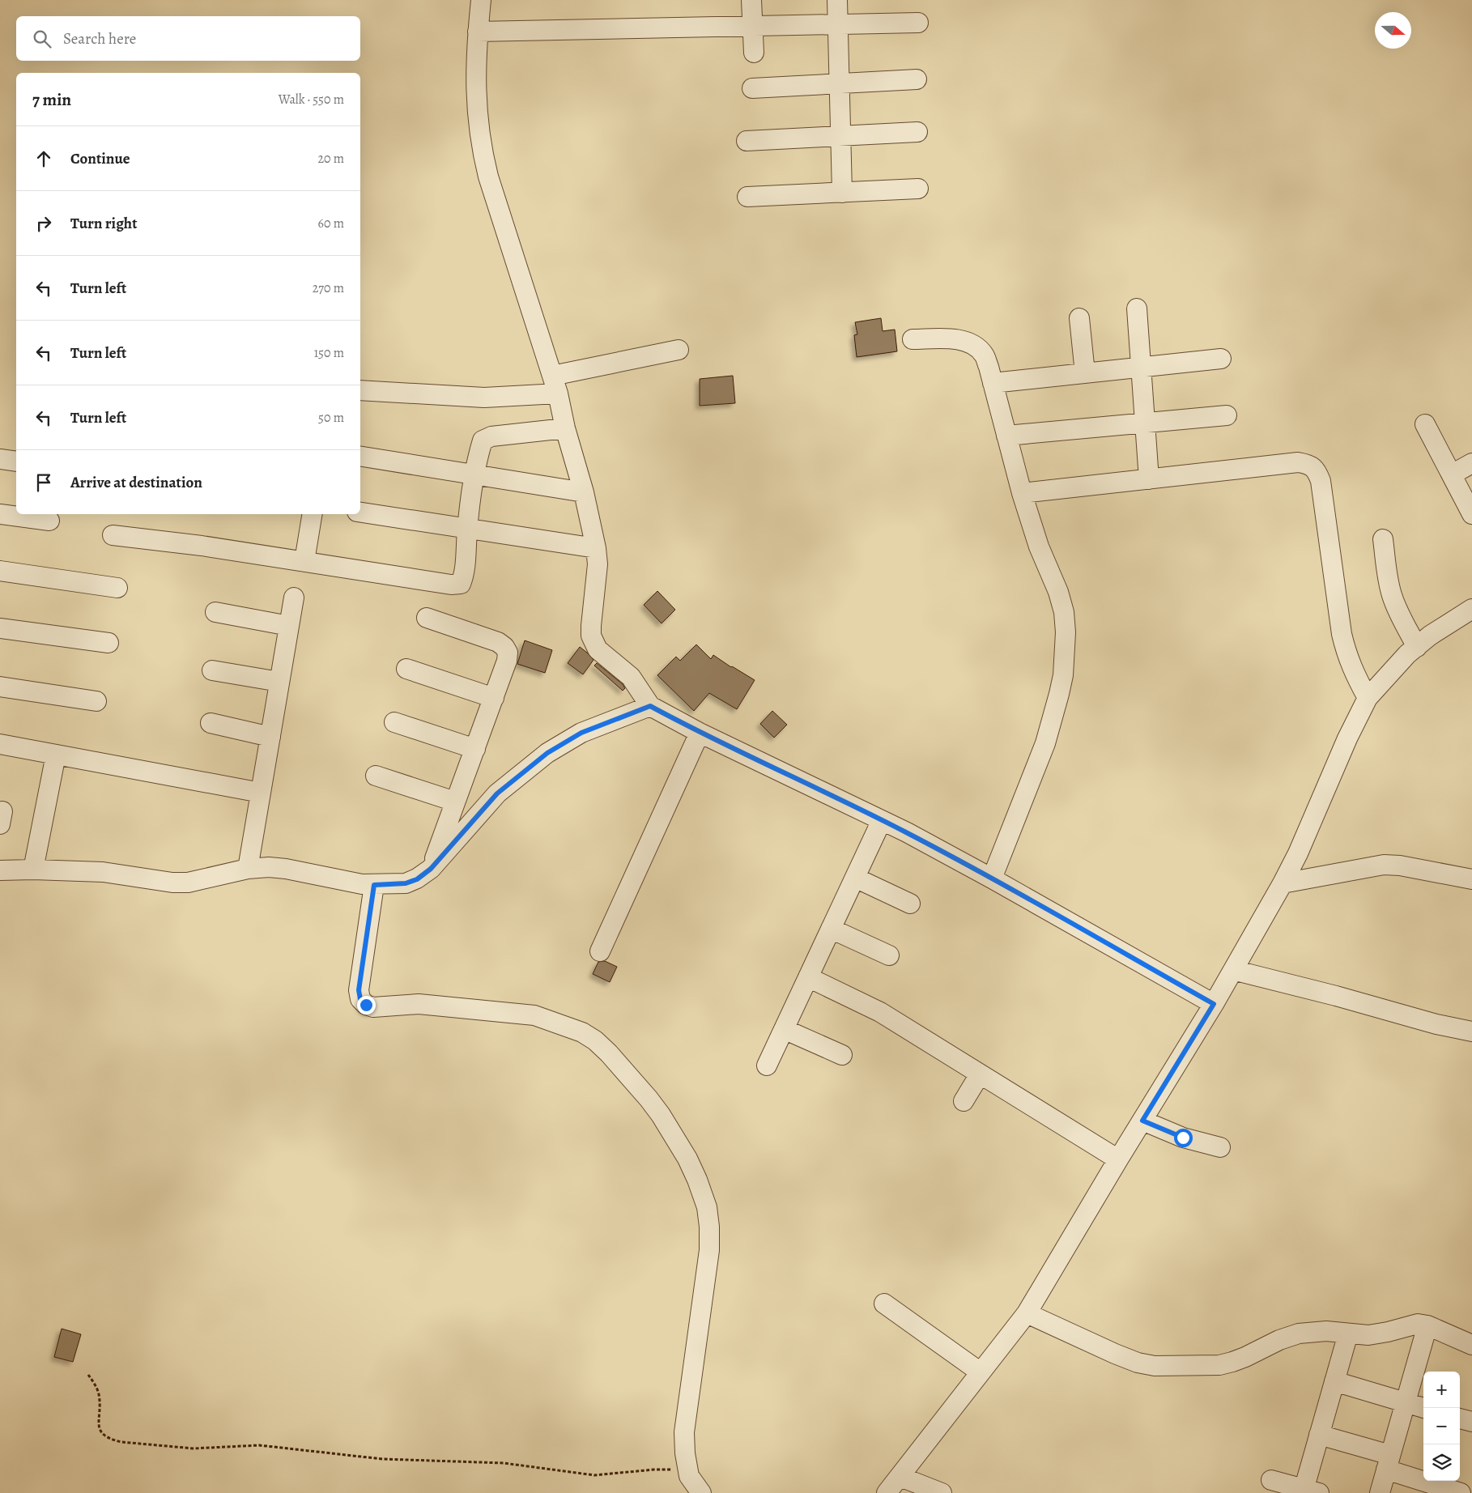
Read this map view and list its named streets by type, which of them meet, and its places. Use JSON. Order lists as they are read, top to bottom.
{
  "north": "right",
  "page": {
    "search": "Search here",
    "heading": ["7 min", "Walk · 550 m"],
    "list": [
      ["Continue", "20 m"],
      ["Turn right", "60 m"],
      ["Turn left", "270 m"],
      ["Turn left", "150 m"],
      ["Turn left", "50 m"],
      "Arrive at destination"
    ],
    "map_buttons": ["+", "−"]
  }
}
